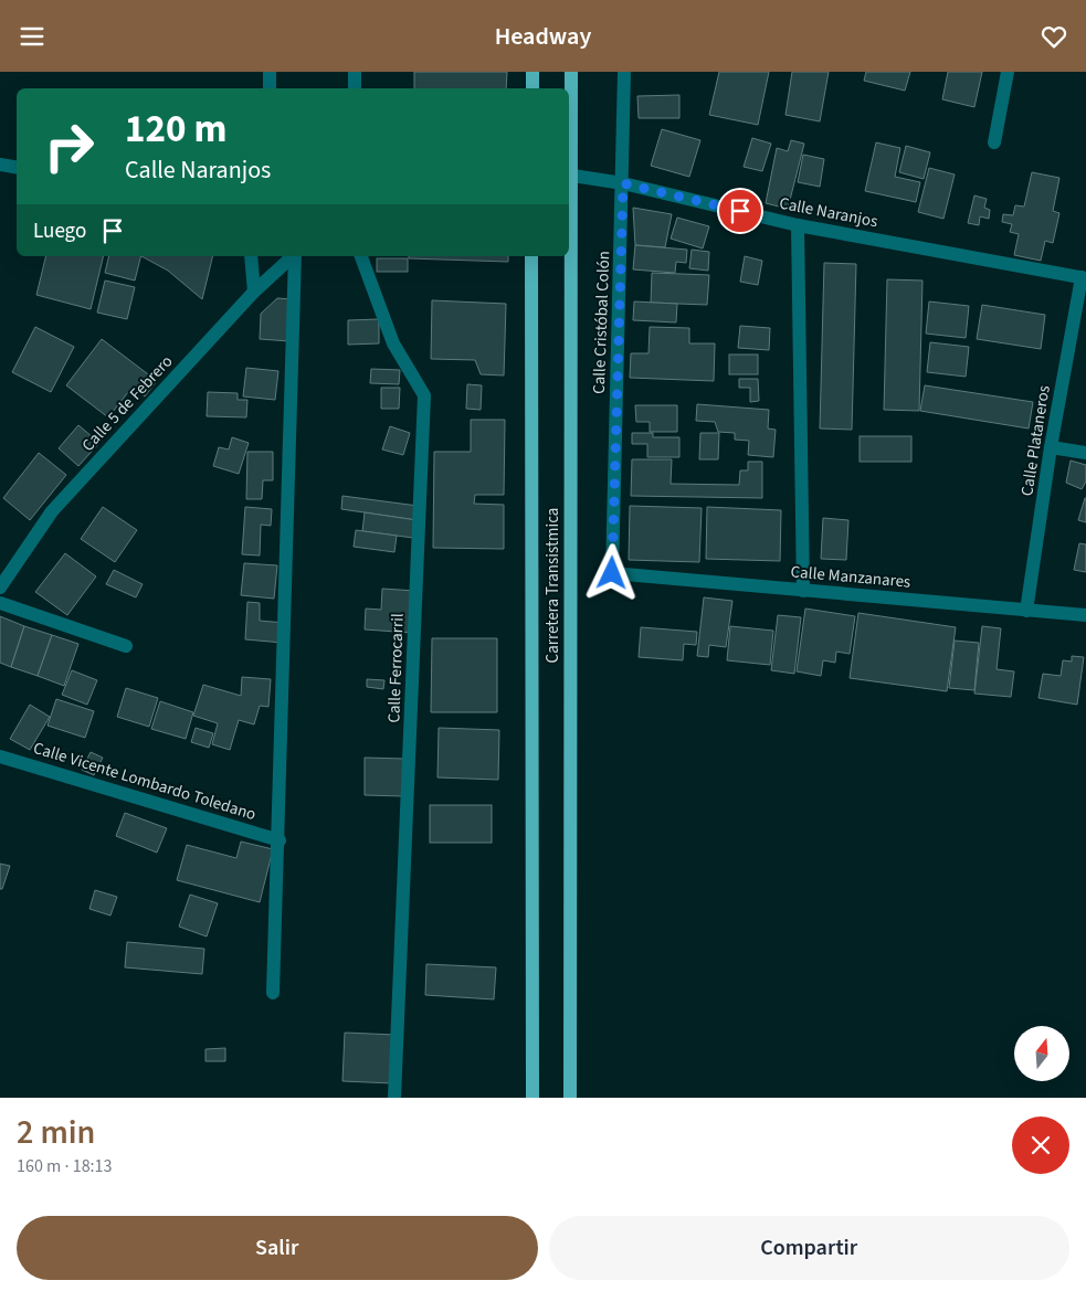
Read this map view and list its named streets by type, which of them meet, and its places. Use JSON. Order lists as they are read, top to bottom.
{
  "streets": {
    "main road": ["Carretera Transistmica"],
    "street": [
      "Calle Naranjos",
      "Calle Cristóbal Colón",
      "Calle 5 de Febrero",
      "Calle Plataneros",
      "Calle Manzanares",
      "Calle Ferrocarril",
      "Calle Vicente Lombardo Toledano"
    ]
  },
  "crossings": [
    ["Calle Naranjos", "Calle Cristóbal Colón"],
    ["Calle Naranjos", "Calle Plataneros"],
    ["Calle Cristóbal Colón", "Calle Manzanares"],
    ["Calle Plataneros", "Calle Manzanares"]
  ],
  "north": "top",
  "page": {
    "header": "Headway",
    "turn": ["120 m", "Calle Naranjos"],
    "then": "Luego",
    "heading": ["2 min", "160 m · 18:13"],
    "buttons": ["Salir", "Compartir"]
  }
}
